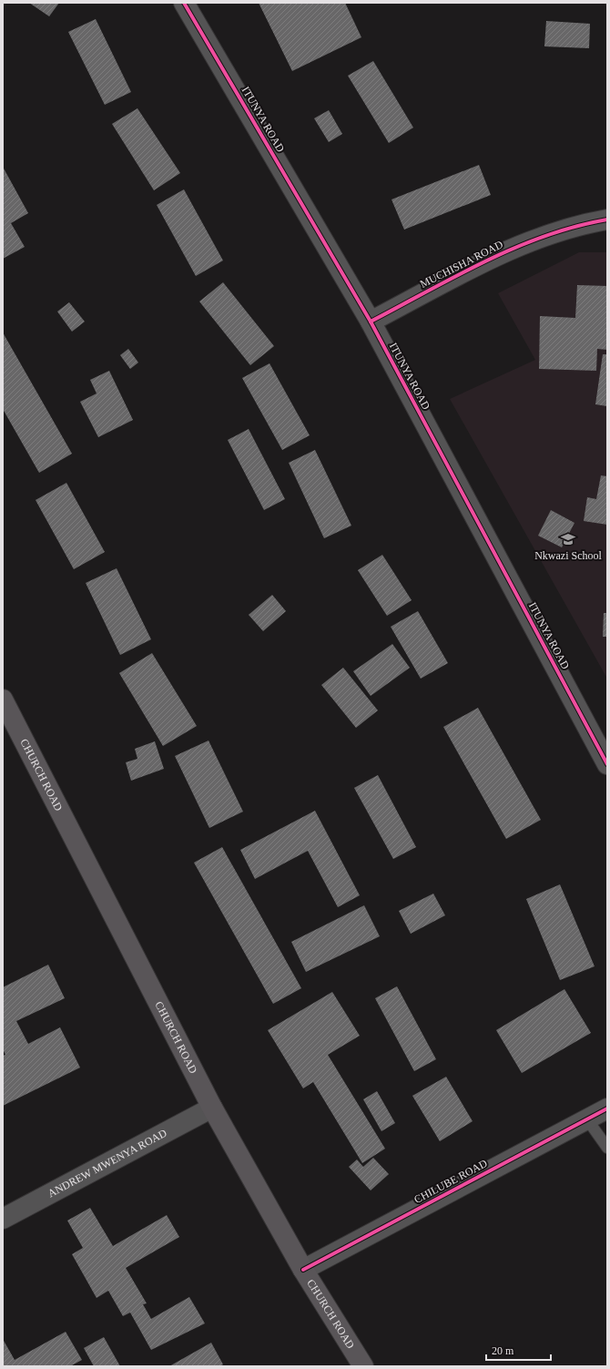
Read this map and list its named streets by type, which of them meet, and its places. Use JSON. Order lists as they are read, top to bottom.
{
  "streets": {
    "main road": ["CHURCH ROAD"],
    "street": [
      "ITUNYA ROAD",
      "MUCHISHA ROAD",
      "ANDREW MWENYA ROAD",
      "CHILUBE ROAD"
    ]
  },
  "crossings": [
    ["ITUNYA ROAD", "MUCHISHA ROAD"],
    ["CHURCH ROAD", "ANDREW MWENYA ROAD"],
    ["CHURCH ROAD", "CHILUBE ROAD"]
  ],
  "places": {
    "school or university": ["Nkwazi School"]
  },
  "scale_bar": "20 m"
}
